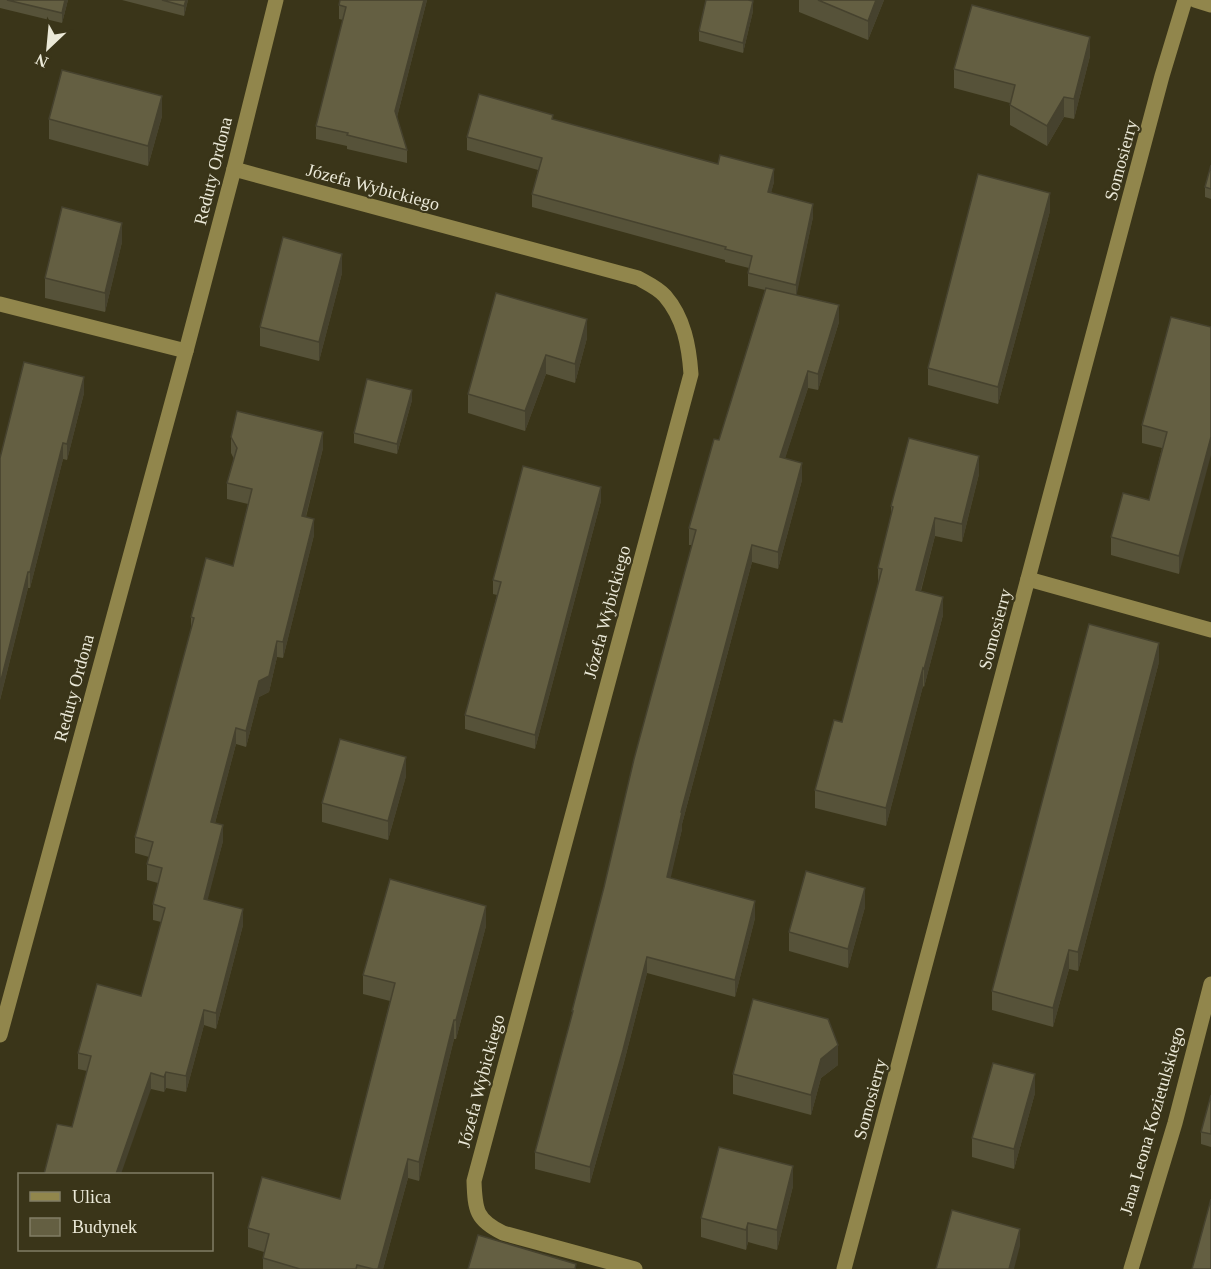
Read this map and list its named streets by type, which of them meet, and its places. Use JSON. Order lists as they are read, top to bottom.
{
  "streets": {
    "street": [
      "Somosierry",
      "Reduty Ordona",
      "Józefa Wybickiego",
      "Jana Leona Kozietulskiego"
    ]
  },
  "crossings": [
    ["Reduty Ordona", "Józefa Wybickiego"]
  ],
  "legend": ["Ulica", "Budynek"],
  "north": "bottom left"
}
